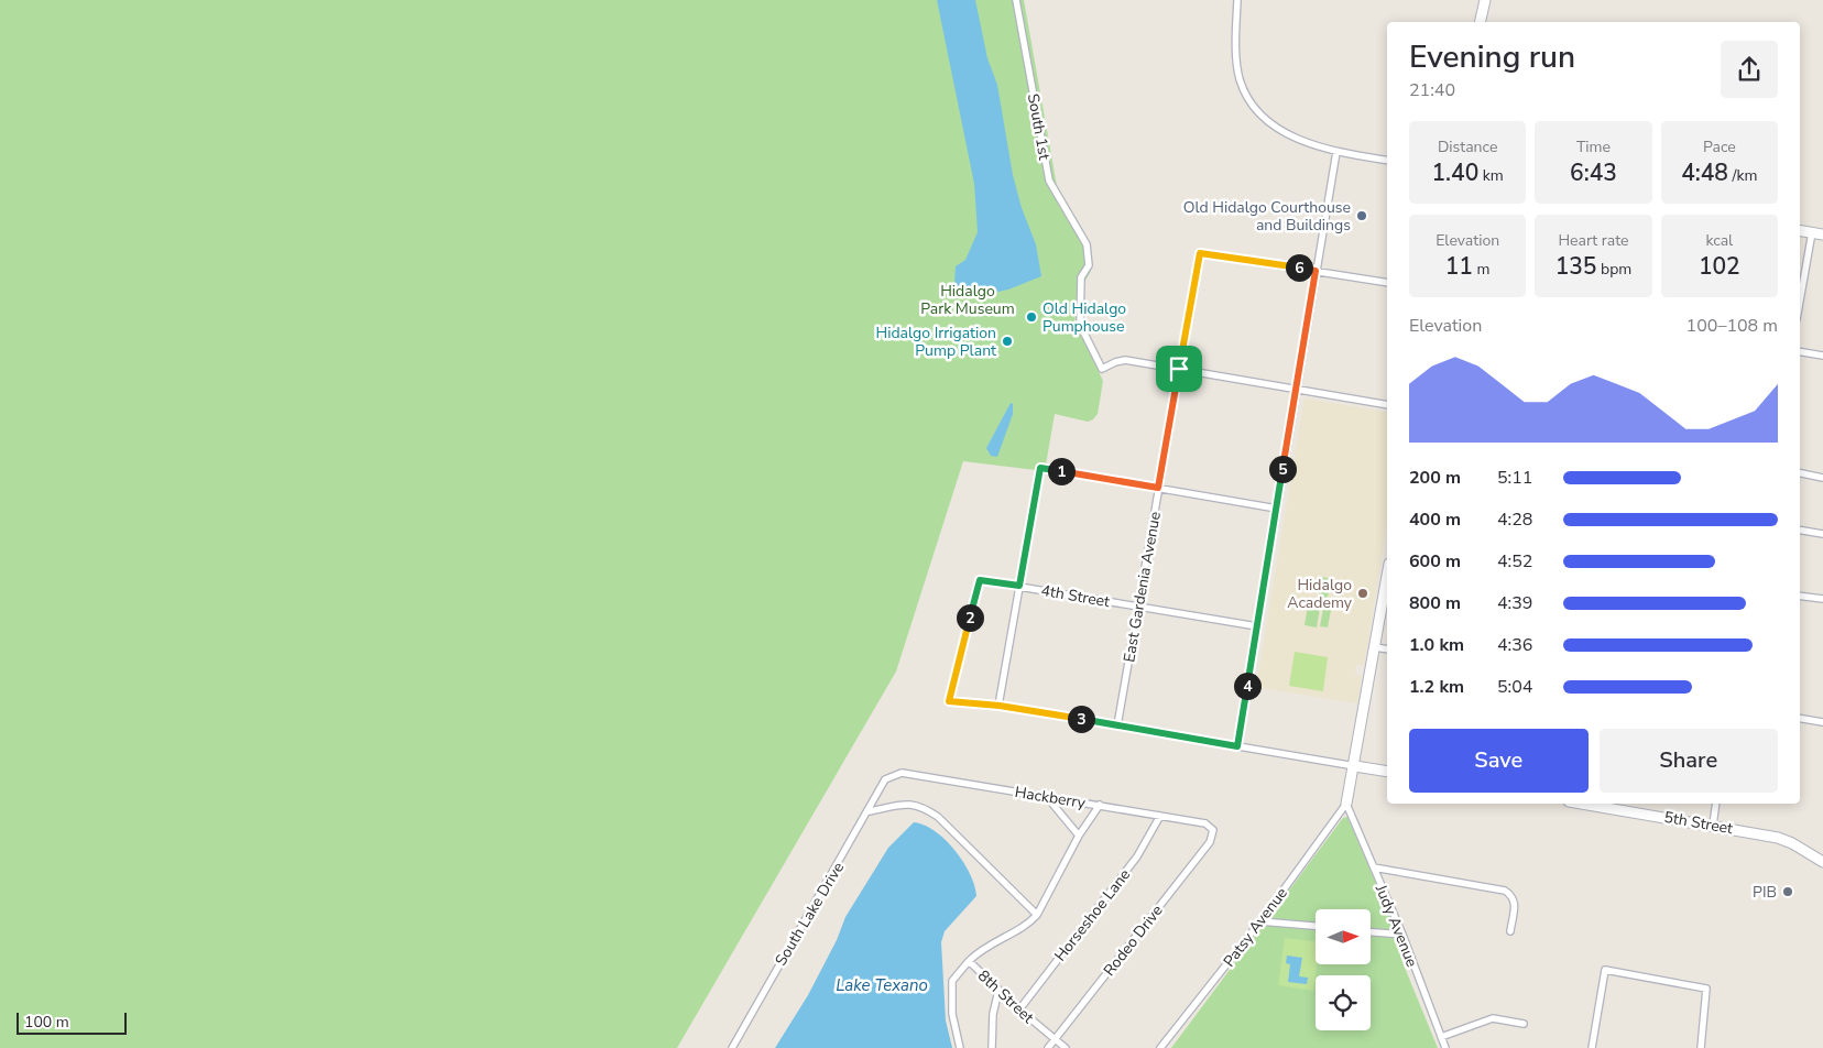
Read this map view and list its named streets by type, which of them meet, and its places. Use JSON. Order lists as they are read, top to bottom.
{
  "streets": {
    "street": [
      "South 1st",
      "East Gardenia Avenue",
      "4th Street",
      "Hackberry",
      "5th Street",
      "South Lake Drive",
      "Horseshoe Lane",
      "Judy Avenue",
      "Patsy Avenue",
      "Rodeo Drive",
      "8th Street"
    ]
  },
  "crossings": [
    ["South 1st", "East Gardenia Avenue"],
    ["East Gardenia Avenue", "4th Street"],
    ["Hackberry", "South Lake Drive"],
    ["Hackberry", "Horseshoe Lane"],
    ["Hackberry", "Rodeo Drive"],
    ["Horseshoe Lane", "8th Street"],
    ["Judy Avenue", "Patsy Avenue"],
    ["Rodeo Drive", "8th Street"]
  ],
  "water": ["Lake Texano"],
  "parks": ["Hidalgo Park Museum"],
  "places": [
    "Old Hidalgo Courthouse and Buildings",
    "Old Hidalgo Pumphouse",
    "Hidalgo Irrigation Pump Plant",
    "Hidalgo Academy",
    "PIB"
  ],
  "scale_bar": "100 m",
  "north": "right",
  "page": {
    "heading": ["Evening run", "21:40"],
    "stats": [
      ["Distance", "1.40 km"],
      ["Time", "6:43"],
      ["Pace", "4:48 /km"],
      ["Elevation", "11 m"],
      ["Heart rate", "135 bpm"],
      ["kcal", "102"]
    ],
    "pins": [
      "6",
      "5",
      "1",
      "2",
      "4",
      "3"
    ],
    "chart": ["Elevation", "100–108 m"],
    "list": [
      {
        "name": "200 m",
        "note": "5:11"
      },
      {
        "name": "400 m",
        "note": "4:28"
      },
      {
        "name": "600 m",
        "note": "4:52"
      },
      {
        "name": "800 m",
        "note": "4:39"
      },
      {
        "name": "1.0 km",
        "note": "4:36"
      },
      {
        "name": "1.2 km",
        "note": "5:04"
      }
    ],
    "buttons": ["Save", "Share"],
    "scale": "100 m"
  }
}
